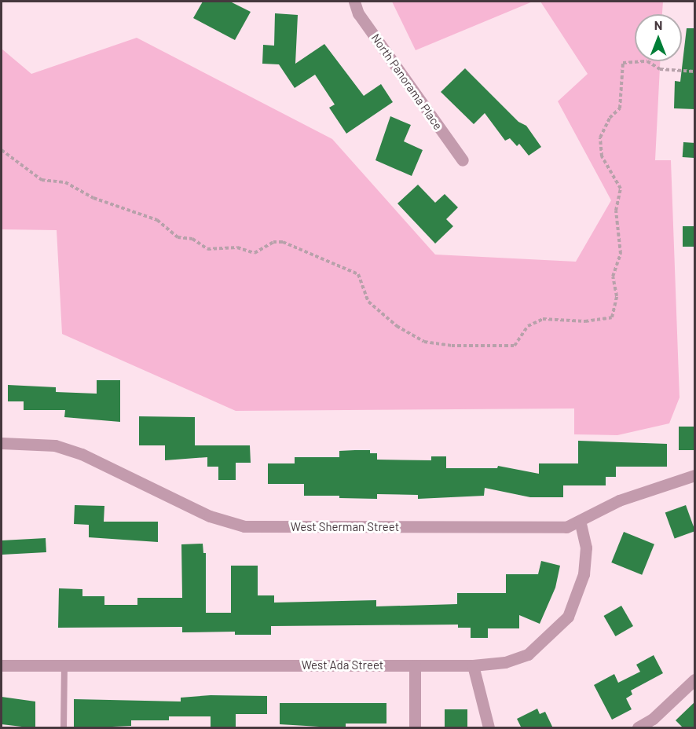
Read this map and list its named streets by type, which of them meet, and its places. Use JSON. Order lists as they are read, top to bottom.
{
  "streets": {
    "street": ["North Panorama Place", "West Sherman Street", "West Ada Street"]
  },
  "crossings": [
    ["West Sherman Street", "West Ada Street"]
  ],
  "north": "top"
}
